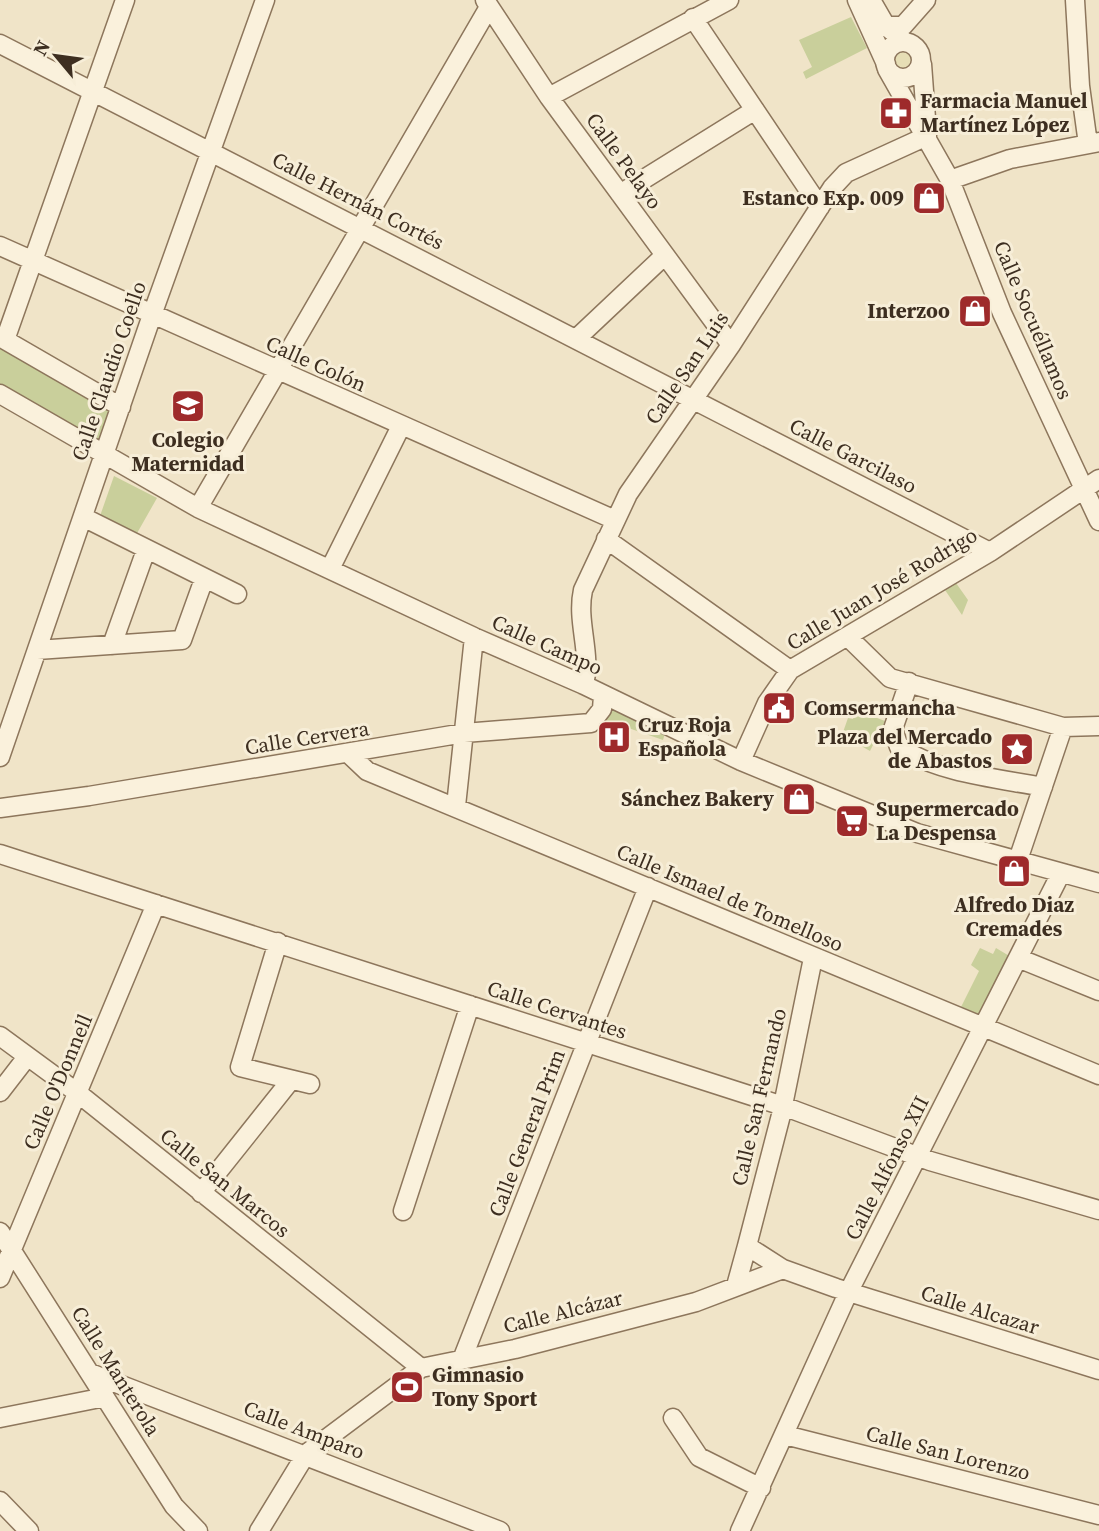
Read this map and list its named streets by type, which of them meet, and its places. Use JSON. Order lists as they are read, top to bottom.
{
  "streets": {
    "street": [
      "Calle Pelayo",
      "Calle Hernán Cortés",
      "Calle Socuéllamos",
      "Calle Colón",
      "Calle San Luis",
      "Calle Claudio Coello",
      "Calle Garcilaso",
      "Calle Juan José Rodrigo",
      "Calle Campo",
      "Calle Cervera",
      "Calle Ismael de Tomelloso",
      "Calle Cervantes",
      "Calle O'Donnell",
      "Calle San Fernando",
      "Calle General Prim",
      "Calle Alfonso XII",
      "Calle San Marcos",
      "Calle Alcazar",
      "Calle Alcázar",
      "Calle Manterola",
      "Calle Amparo",
      "Calle San Lorenzo"
    ]
  },
  "crossings": [
    ["Calle Pelayo", "Calle San Luis"],
    ["Calle Hernán Cortés", "Calle San Luis"],
    ["Calle Hernán Cortés", "Calle Claudio Coello"],
    ["Calle Hernán Cortés", "Calle Garcilaso"],
    ["Calle Socuéllamos", "Calle San Luis"],
    ["Calle Socuéllamos", "Calle Juan José Rodrigo"],
    ["Calle Colón", "Calle San Luis"],
    ["Calle Colón", "Calle Claudio Coello"],
    ["Calle San Luis", "Calle Garcilaso"],
    ["Calle San Luis", "Calle Campo"],
    ["Calle Claudio Coello", "Calle Campo"],
    ["Calle Garcilaso", "Calle Juan José Rodrigo"],
    ["Calle Juan José Rodrigo", "Calle Campo"],
    ["Calle Campo", "Calle Cervera"],
    ["Calle Campo", "Calle Alfonso XII"],
    ["Calle Cervera", "Calle Ismael de Tomelloso"],
    ["Calle Ismael de Tomelloso", "Calle San Fernando"],
    ["Calle Ismael de Tomelloso", "Calle General Prim"],
    ["Calle Ismael de Tomelloso", "Calle Alfonso XII"],
    ["Calle Cervantes", "Calle O'Donnell"],
    ["Calle Cervantes", "Calle San Fernando"],
    ["Calle Cervantes", "Calle General Prim"],
    ["Calle Cervantes", "Calle Alfonso XII"],
    ["Calle O'Donnell", "Calle San Marcos"],
    ["Calle O'Donnell", "Calle Manterola"],
    ["Calle San Fernando", "Calle Alcázar"],
    ["Calle General Prim", "Calle Alcázar"],
    ["Calle Alfonso XII", "Calle Alcazar"],
    ["Calle Alfonso XII", "Calle San Lorenzo"],
    ["Calle San Marcos", "Calle Alcázar"],
    ["Calle Alcázar", "Calle Amparo"],
    ["Calle Manterola", "Calle Amparo"]
  ],
  "places": {
    "pharmacy": ["Farmacia Manuel Martínez López"],
    "shop": [
      "Estanco Exp. 009",
      "Interzoo",
      "Sánchez Bakery",
      "Alfredo Diaz Cremades"
    ],
    "school or university": ["Colegio Maternidad"],
    "public building": ["Comsermancha"],
    "hospital": ["Cruz Roja Española"],
    "place": ["Plaza del Mercado de Abastos"],
    "supermarket": ["Supermercado La Despensa"],
    "sports": ["Gimnasio Tony Sport"]
  },
  "north": "top left"
}
